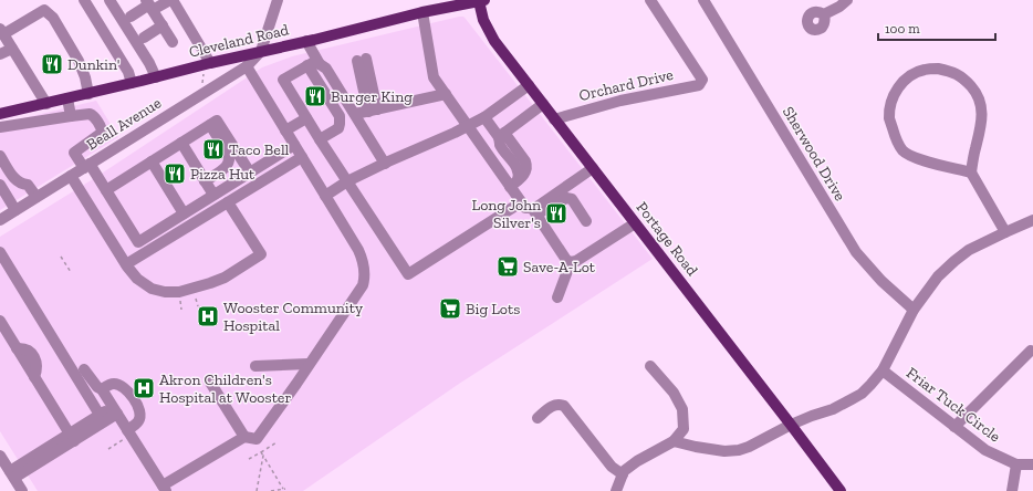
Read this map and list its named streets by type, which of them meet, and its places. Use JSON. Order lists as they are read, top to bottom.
{
  "streets": {
    "main road": ["Cleveland Road", "Portage Road"],
    "street": [
      "Orchard Drive",
      "Beall Avenue",
      "Sherwood Drive",
      "Friar Tuck Circle"
    ]
  },
  "crossings": [
    ["Cleveland Road", "Beall Avenue"],
    ["Cleveland Road", "Portage Road"],
    ["Orchard Drive", "Portage Road"]
  ],
  "places": {
    "restaurant": [
      "Dunkin'",
      "Burger King",
      "Taco Bell",
      "Pizza Hut",
      "Long John Silver's"
    ],
    "supermarket": ["Save-A-Lot", "Big Lots"],
    "hospital": ["Wooster Community Hospital", "Akron Children's Hospital at Wooster"]
  },
  "scale_bar": "100 m"
}
